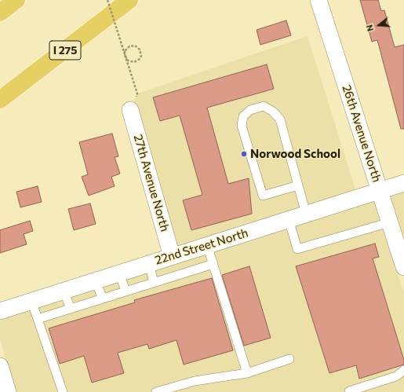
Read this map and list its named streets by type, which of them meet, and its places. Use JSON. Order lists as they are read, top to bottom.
{
  "streets": {
    "highway": ["I 275"],
    "street": ["26th Avenue North", "27th Avenue North", "22nd Street North"]
  },
  "crossings": [
    ["26th Avenue North", "22nd Street North"],
    ["27th Avenue North", "22nd Street North"]
  ],
  "places": ["Norwood School"],
  "north": "left"
}
